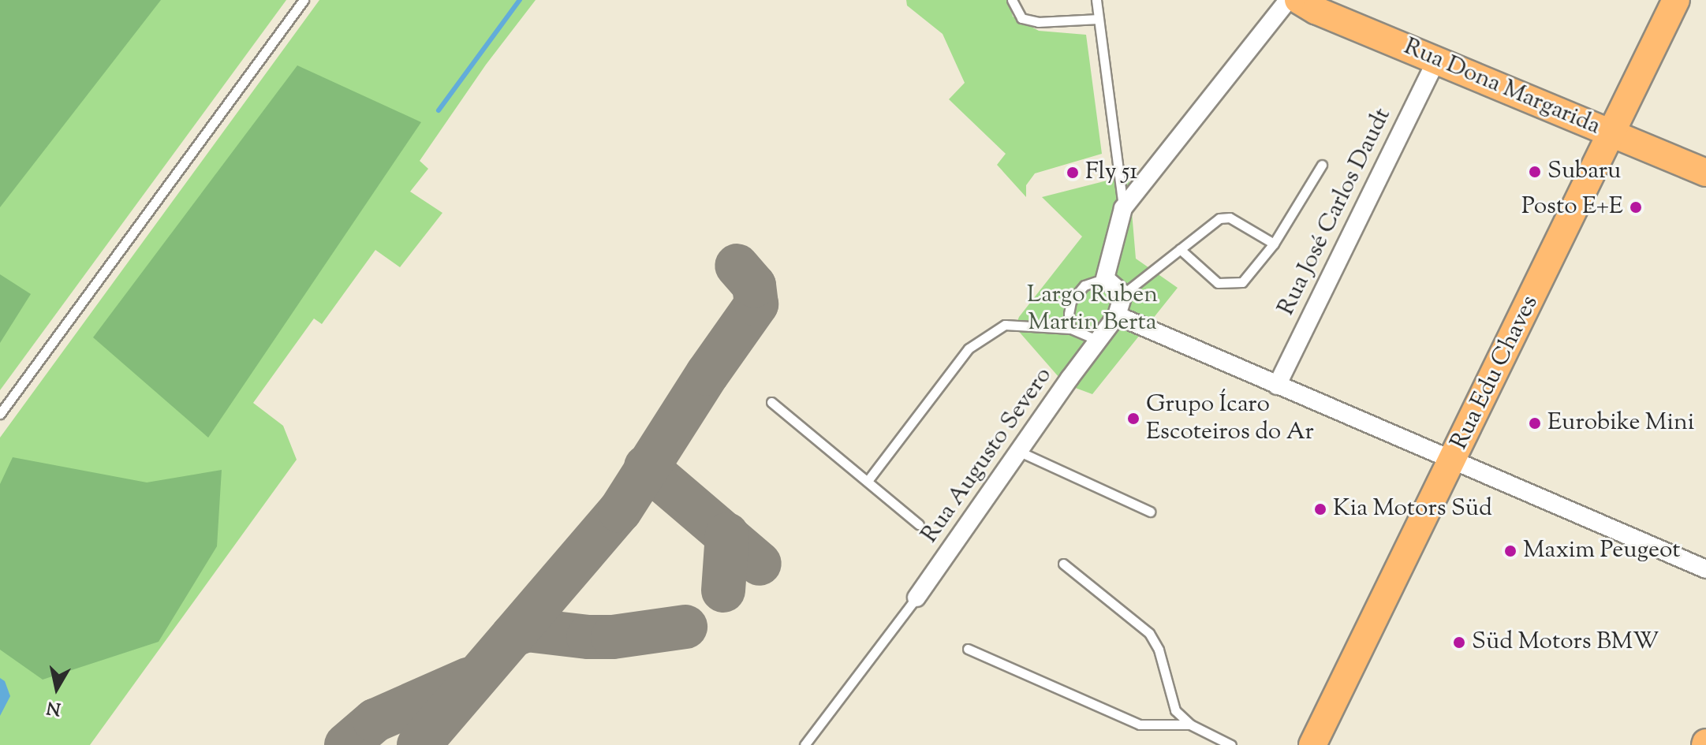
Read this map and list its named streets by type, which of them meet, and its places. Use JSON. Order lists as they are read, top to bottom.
{
  "streets": {
    "main road": ["Rua Dona Margarida", "Rua Edu Chaves"],
    "street": ["Rua José Carlos Daudt", "Rua Augusto Severo"]
  },
  "crossings": [
    ["Rua Dona Margarida", "Rua José Carlos Daudt"],
    ["Rua Dona Margarida", "Rua Edu Chaves"]
  ],
  "parks": ["Largo Ruben Martin Berta"],
  "places": [
    "Subaru",
    "Fly 51",
    "Posto E+E",
    "Grupo Ícaro Escoteiros do Ar",
    "Eurobike Mini",
    "Kia Motors Süd",
    "Maxim Peugeot",
    "Süd Motors BMW"
  ],
  "north": "bottom"
}
